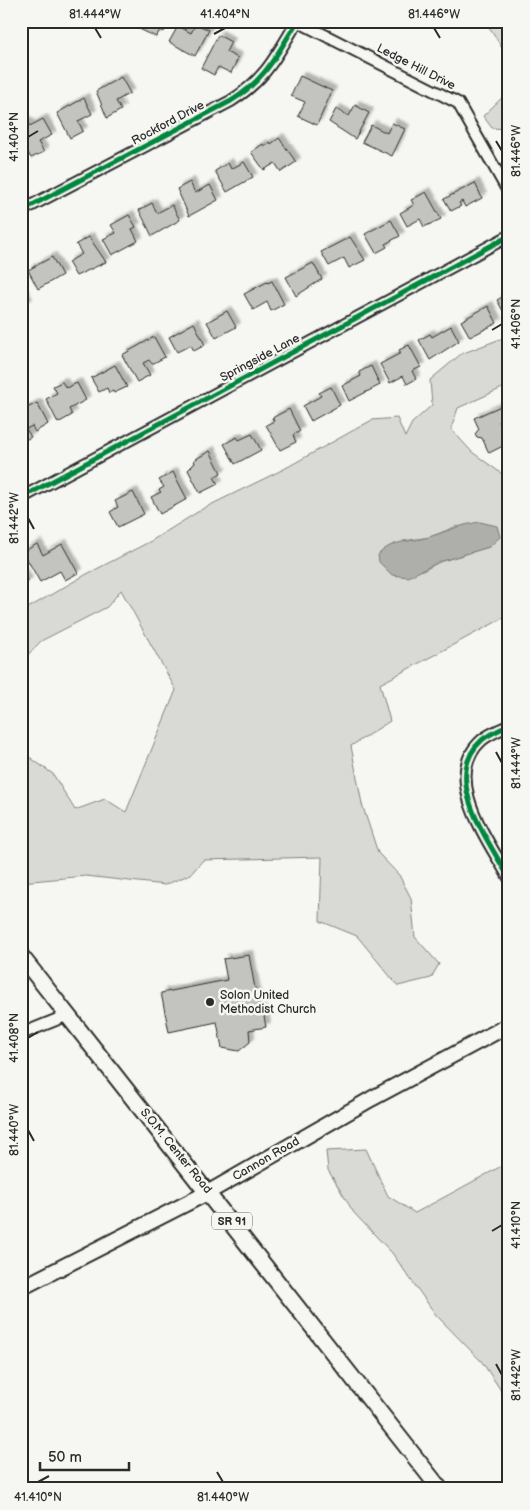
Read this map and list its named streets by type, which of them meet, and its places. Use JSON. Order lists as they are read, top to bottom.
{
  "streets": {
    "main road": ["S.O.M. Center Road", "Cannon Road", "SR 91"],
    "street": ["Ledge Hill Drive", "Rockford Drive", "Springside Lane"]
  },
  "crossings": [
    ["Ledge Hill Drive", "Rockford Drive"],
    ["S.O.M. Center Road", "Cannon Road"]
  ],
  "places": ["Solon United Methodist Church"],
  "scale_bar": "50 m",
  "coordinates": [
    "81.444°W",
    "41.404°N",
    "81.446°W",
    "41.406°N",
    "81.442°W",
    "41.408°N",
    "81.440°W",
    "41.410°N"
  ]
}
